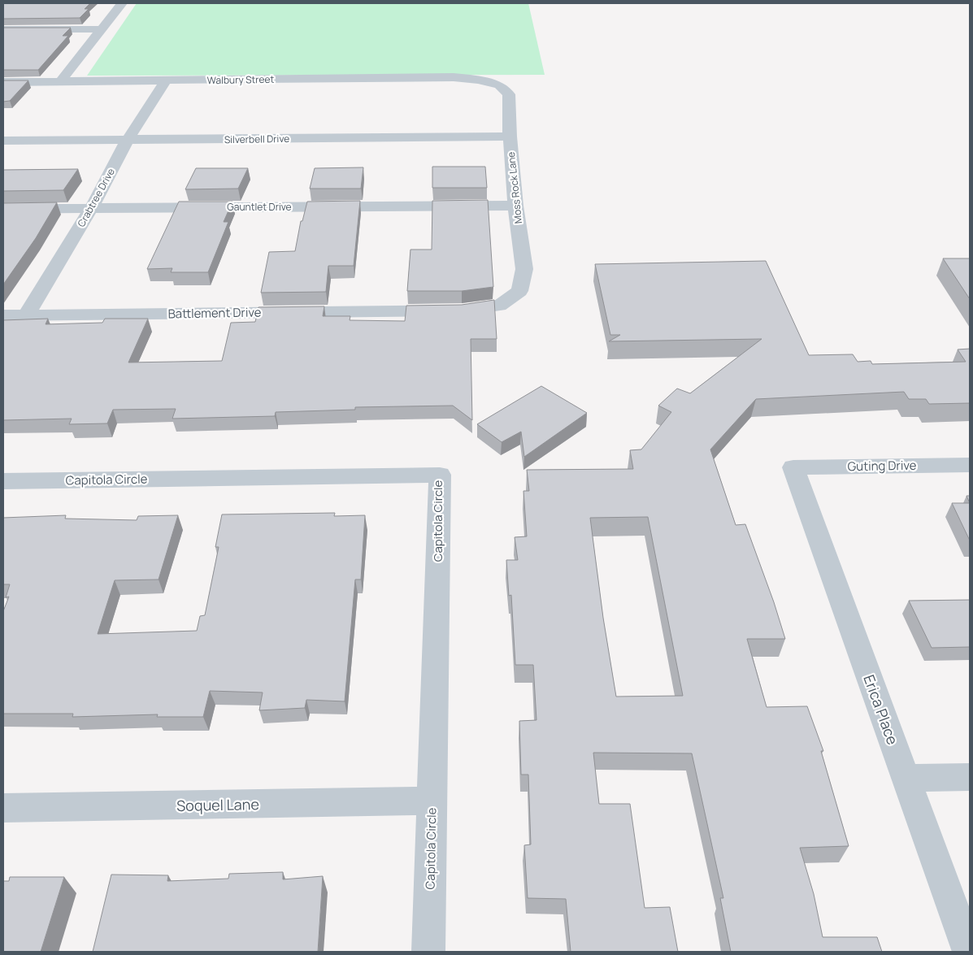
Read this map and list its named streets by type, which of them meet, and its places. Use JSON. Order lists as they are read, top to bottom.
{
  "streets": {
    "street": [
      "Walbury Street",
      "Silverbell Drive",
      "Moss Rock Lane",
      "Crabtree Drive",
      "Gauntlet Drive",
      "Battlement Drive",
      "Guting Drive",
      "Capitola Circle",
      "Erica Place",
      "Soquel Lane"
    ]
  },
  "crossings": [
    ["Walbury Street", "Moss Rock Lane"],
    ["Walbury Street", "Crabtree Drive"],
    ["Silverbell Drive", "Moss Rock Lane"],
    ["Silverbell Drive", "Crabtree Drive"],
    ["Moss Rock Lane", "Gauntlet Drive"],
    ["Moss Rock Lane", "Battlement Drive"],
    ["Crabtree Drive", "Gauntlet Drive"],
    ["Crabtree Drive", "Battlement Drive"],
    ["Guting Drive", "Erica Place"],
    ["Capitola Circle", "Soquel Lane"]
  ]
}
